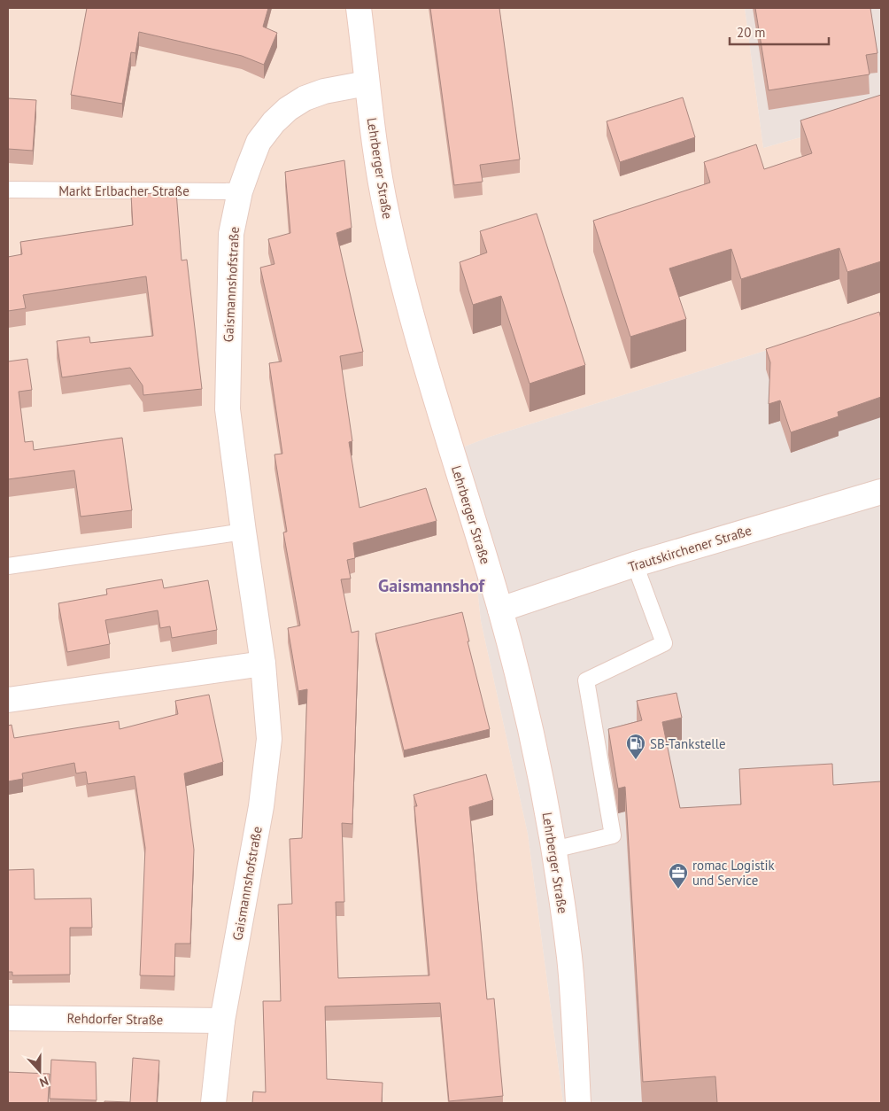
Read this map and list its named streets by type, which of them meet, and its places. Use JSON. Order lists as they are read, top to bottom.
{
  "streets": {
    "street": [
      "Lehrberger Straße",
      "Gaismannshofstraße",
      "Trautskirchener Straße",
      "Rehdorfer Straße"
    ],
    "lane": ["Markt Erlbacher Straße"]
  },
  "crossings": [
    ["Lehrberger Straße", "Gaismannshofstraße"],
    ["Lehrberger Straße", "Trautskirchener Straße"],
    ["Markt Erlbacher Straße", "Gaismannshofstraße"],
    ["Gaismannshofstraße", "Rehdorfer Straße"]
  ],
  "districts": ["Gaismannshof"],
  "places": {
    "fuel station": ["SB-Tankstelle"],
    "office": ["romac Logistik und Service"]
  },
  "scale_bar": "20 m",
  "north": "bottom"
}
